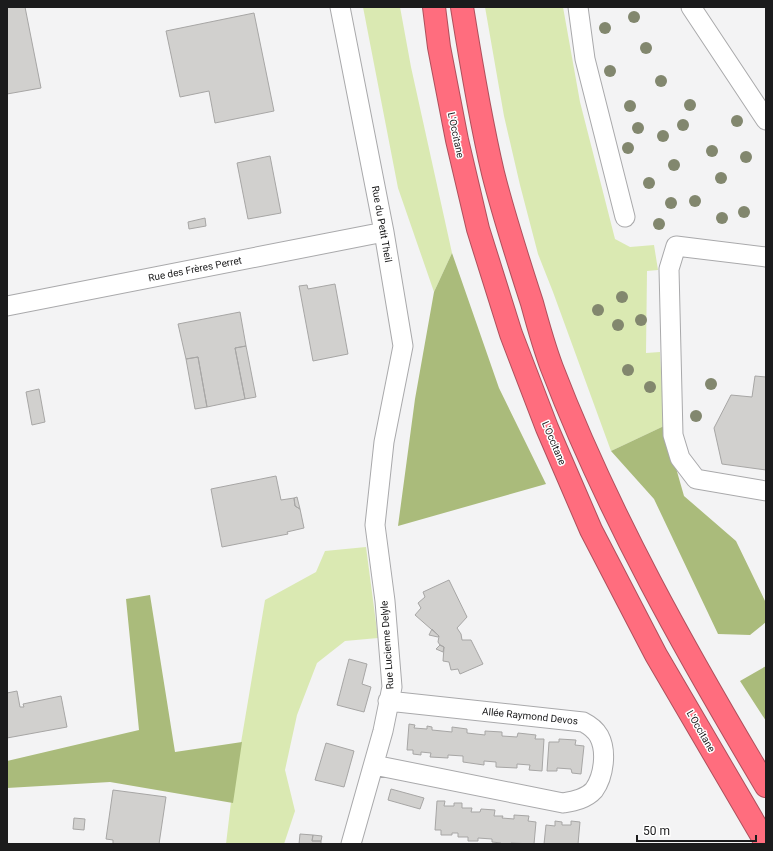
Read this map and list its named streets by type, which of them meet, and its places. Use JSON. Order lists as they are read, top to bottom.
{
  "streets": {
    "highway": ["L'Occitane"],
    "street": [
      "Rue du Petit Theil",
      "Rue des Frères Perret",
      "Rue Lucienne Delyle",
      "Allée Raymond Devos"
    ]
  },
  "crossings": [
    ["Rue du Petit Theil", "Rue des Frères Perret"],
    ["Rue du Petit Theil", "Rue Lucienne Delyle"],
    ["Rue Lucienne Delyle", "Allée Raymond Devos"]
  ],
  "scale_bar": "50 m"
}
